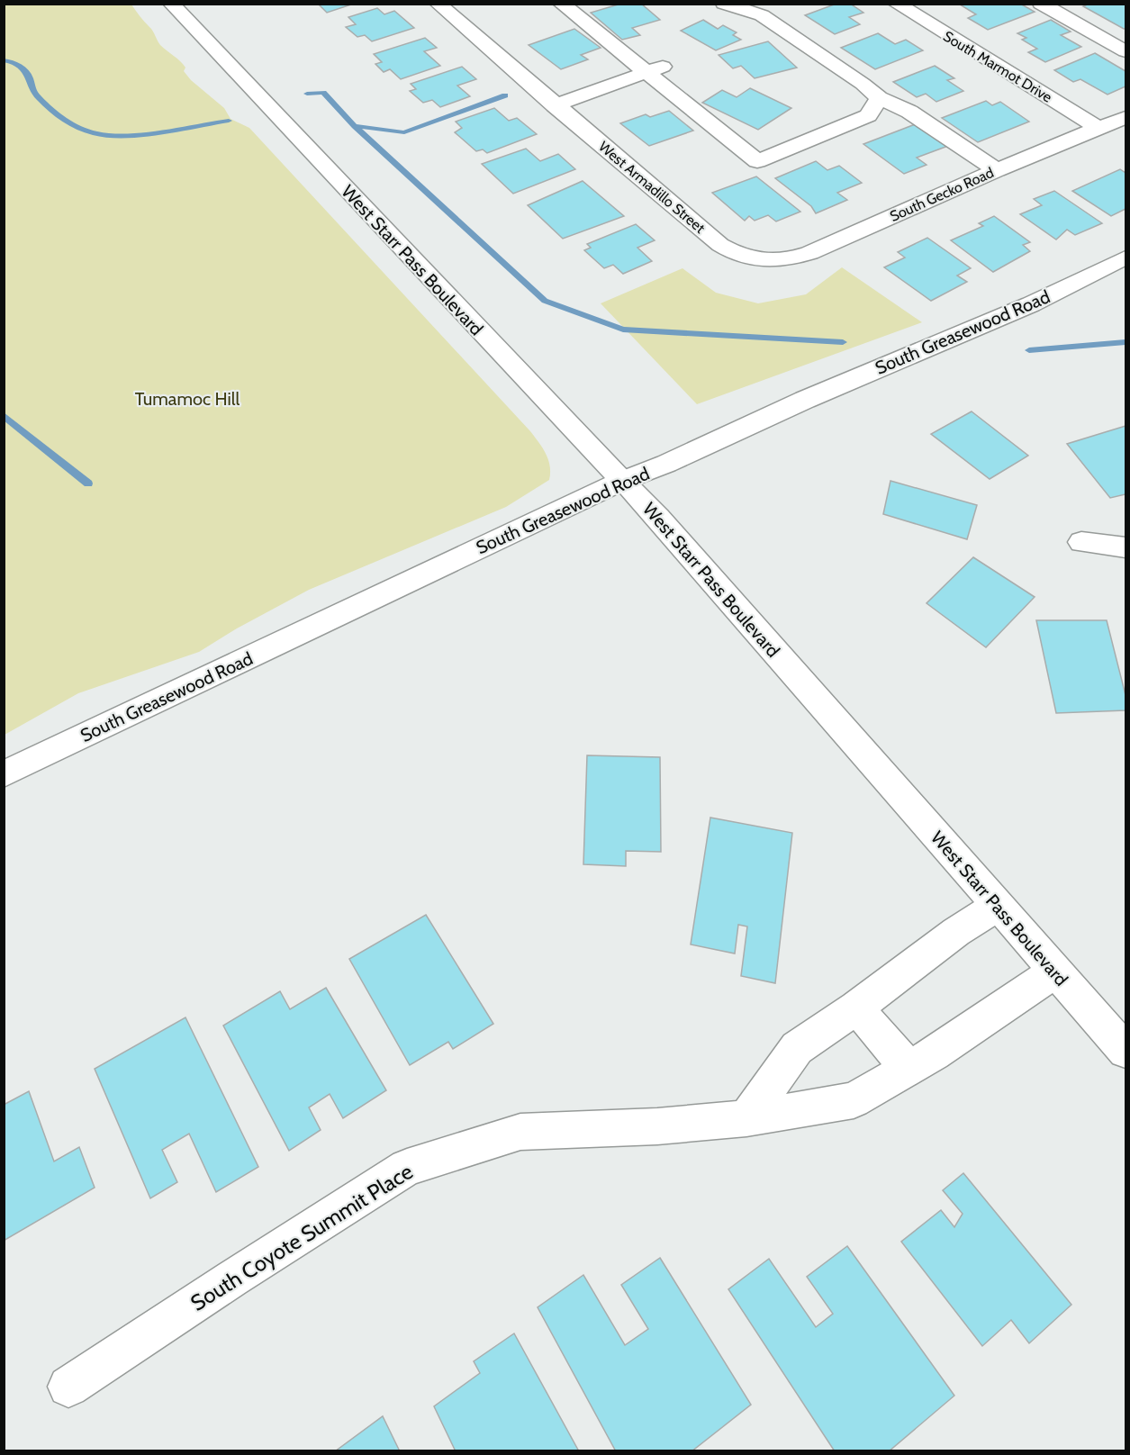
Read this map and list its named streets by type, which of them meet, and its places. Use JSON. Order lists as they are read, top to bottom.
{
  "streets": {
    "street": [
      "South Marmot Drive",
      "West Armadillo Street",
      "South Gecko Road",
      "West Starr Pass Boulevard",
      "South Greasewood Road",
      "South Coyote Summit Place"
    ]
  },
  "crossings": [
    ["South Marmot Drive", "South Gecko Road"],
    ["West Armadillo Street", "South Gecko Road"],
    ["West Starr Pass Boulevard", "South Greasewood Road"],
    ["West Starr Pass Boulevard", "South Coyote Summit Place"]
  ],
  "parks": ["Tumamoc Hill"]
}
